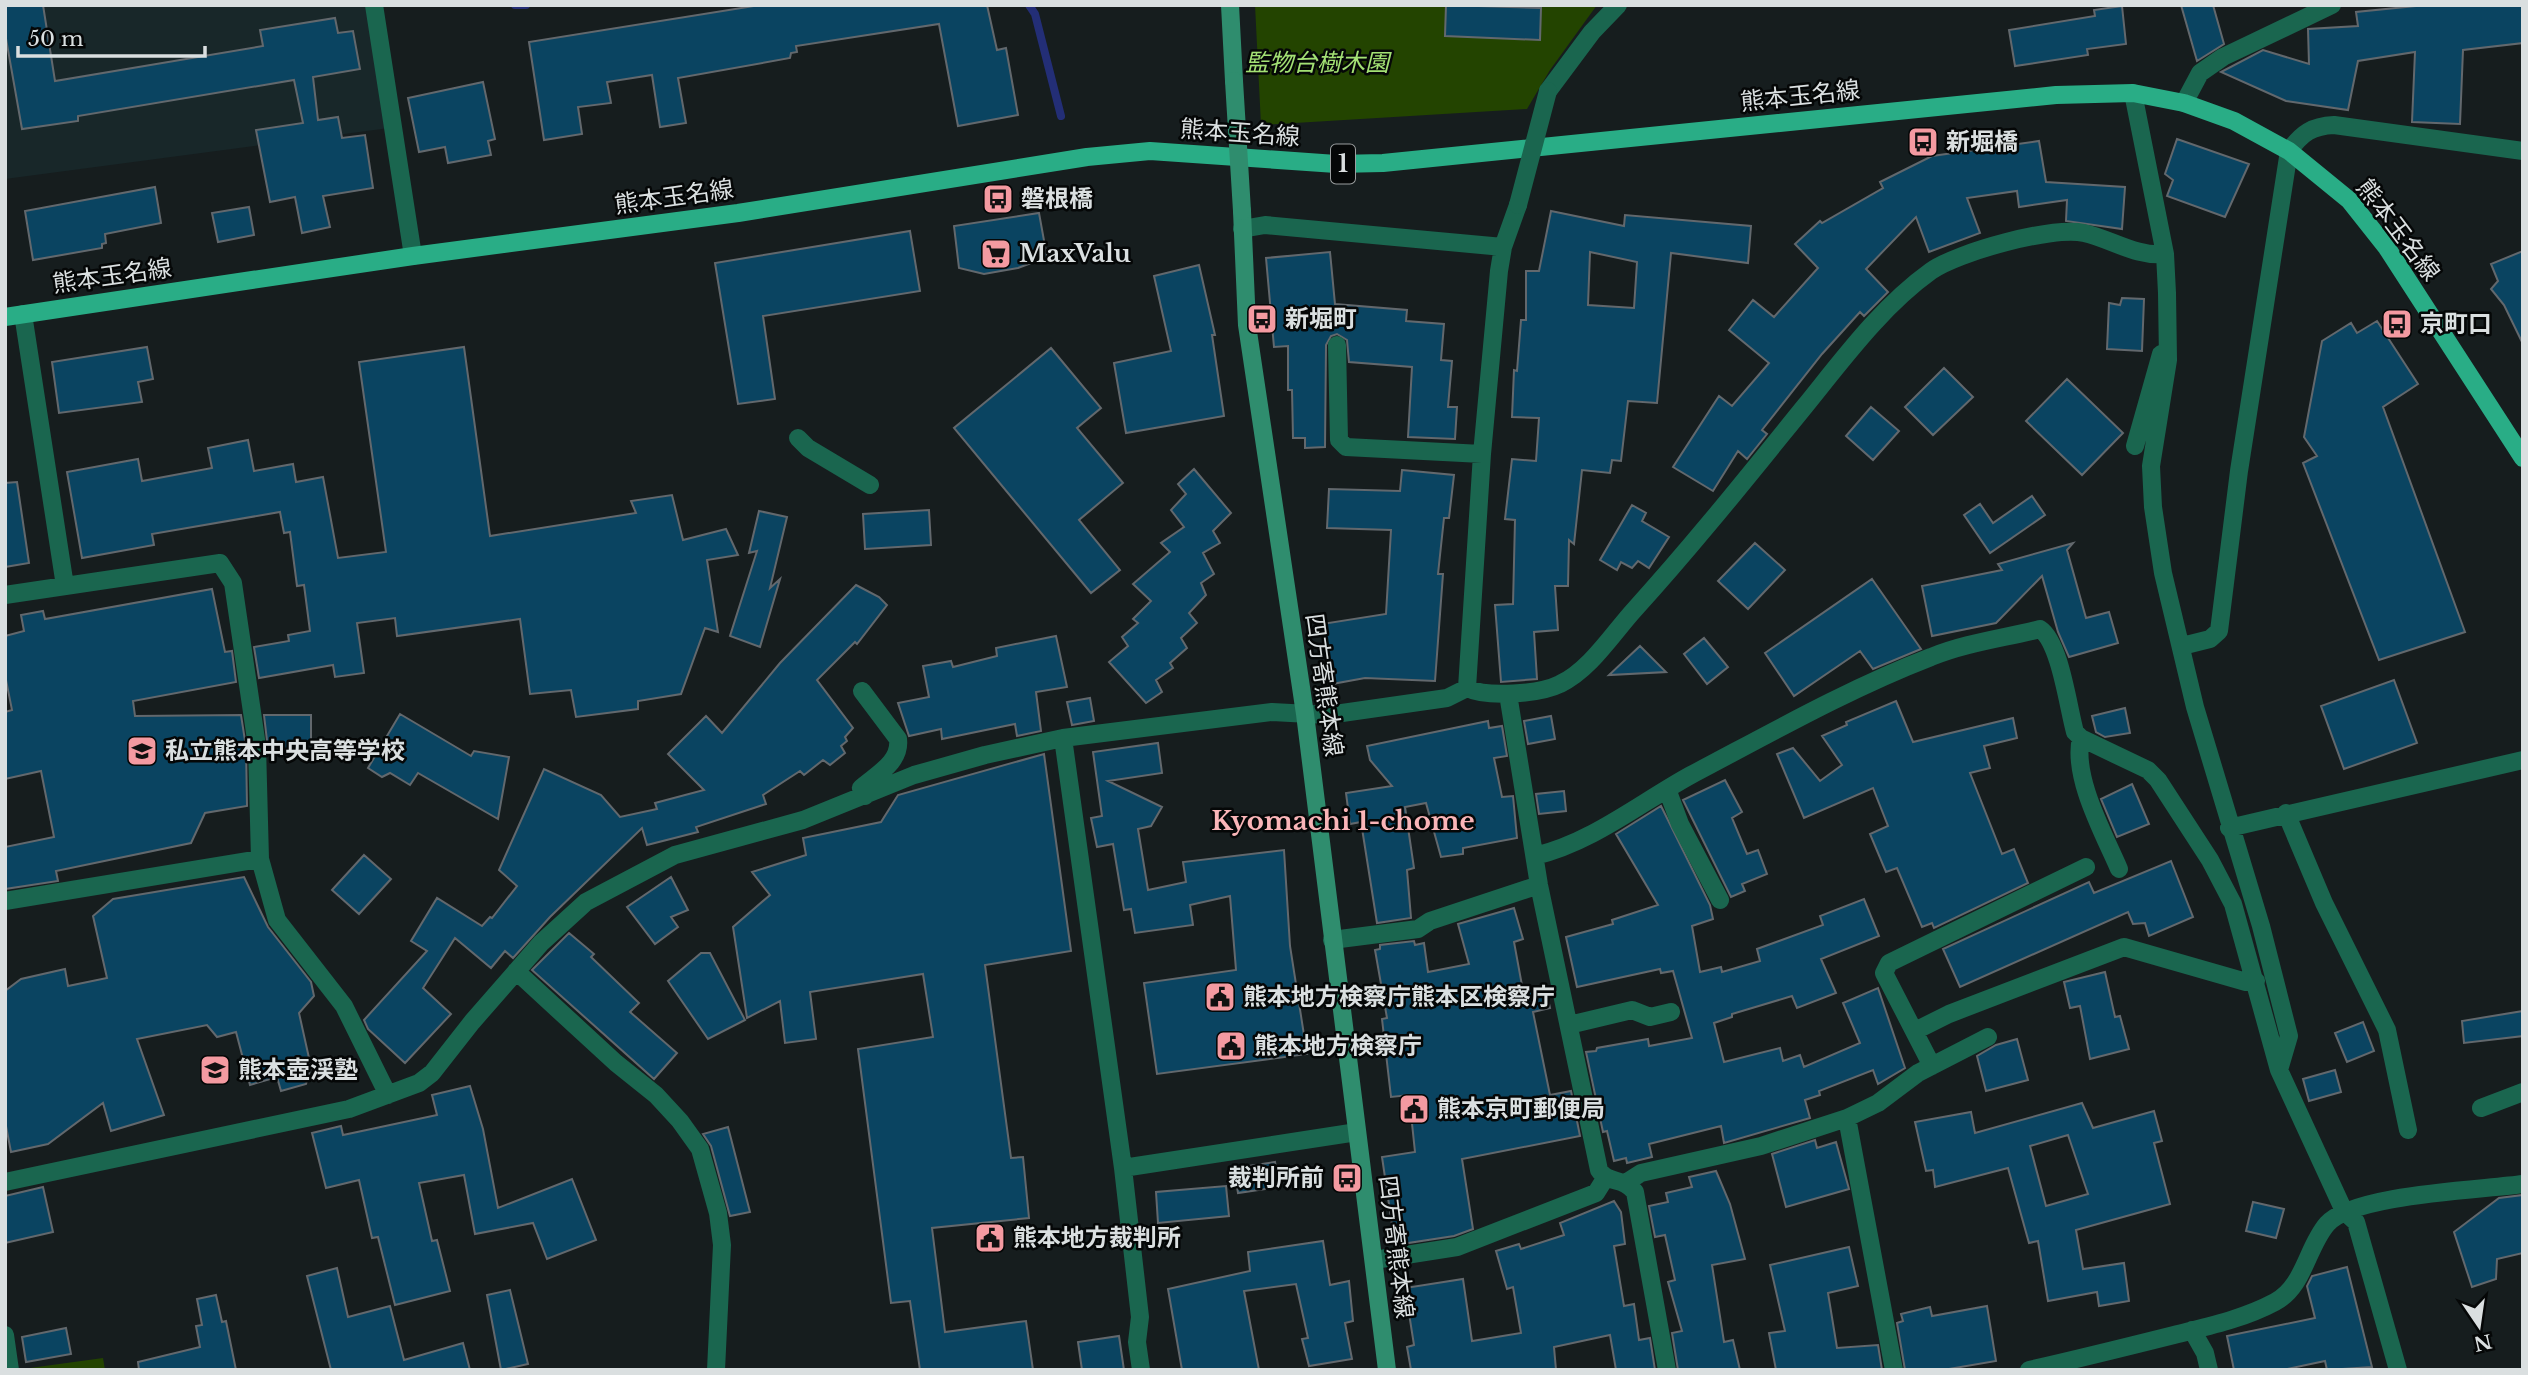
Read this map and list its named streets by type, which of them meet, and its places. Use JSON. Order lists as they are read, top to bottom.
{
  "streets": {
    "main road": ["熊本玉名線", "1", "四方寄熊本線"]
  },
  "districts": ["Kyomachi 1-chome"],
  "parks": ["監物台樹木園"],
  "places": {
    "bus stop": [
      "新堀橋",
      "磐根橋",
      "新堀町",
      "京町口",
      "裁判所前"
    ],
    "supermarket": ["MaxValu"],
    "school or university": ["私立熊本中央高等学校", "熊本壺渓塾"],
    "public building": [
      "熊本地方検察庁熊本区検察庁",
      "熊本地方検察庁",
      "熊本京町郵便局",
      "熊本地方裁判所"
    ]
  },
  "scale_bar": "50 m",
  "north": "bottom"
}
